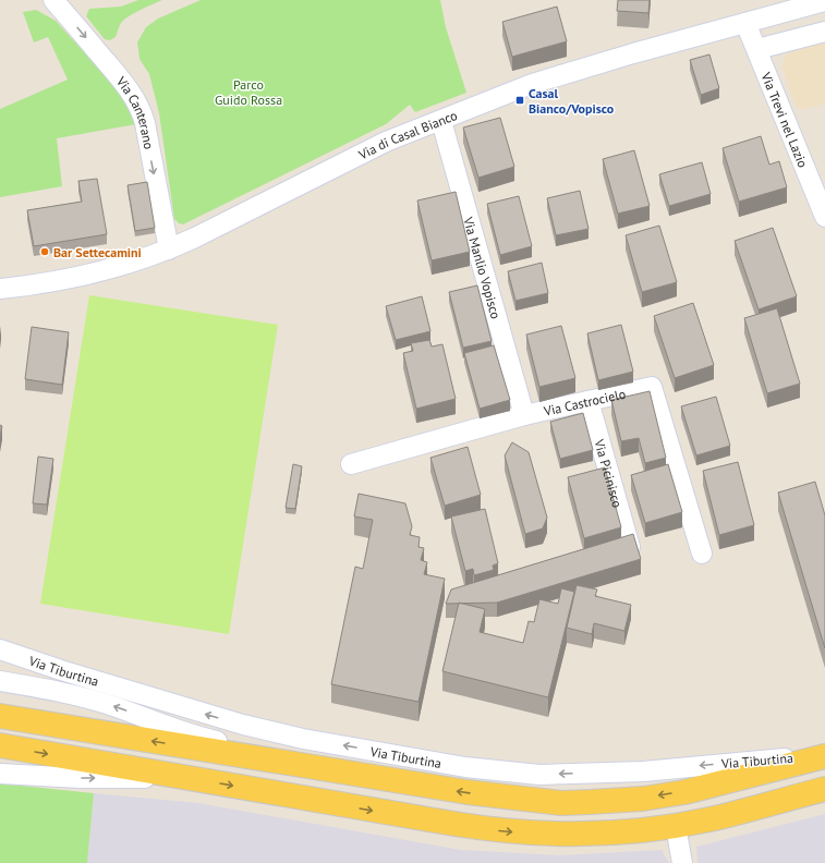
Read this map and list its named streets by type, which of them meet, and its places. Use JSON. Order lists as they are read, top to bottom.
{
  "streets": {
    "main road": ["Via Tiburtina"],
    "street": [
      "Via Canterano",
      "Via Trevi nel Lazio",
      "Via di Casal Bianco",
      "Via Manlio Vopisco",
      "Via Castrocielo",
      "Via Picinisco"
    ]
  },
  "crossings": [
    ["Via Canterano", "Via di Casal Bianco"],
    ["Via Trevi nel Lazio", "Via di Casal Bianco"],
    ["Via di Casal Bianco", "Via Manlio Vopisco"],
    ["Via Manlio Vopisco", "Via Castrocielo"],
    ["Via Castrocielo", "Via Picinisco"]
  ],
  "one_way": ["Via Canterano", "Via Tiburtina"],
  "parks": ["Parco Guido Rossa"],
  "places": {
    "transit": ["Casal Bianco/Vopisco"],
    "other": ["Bar Settecamini"]
  }
}
